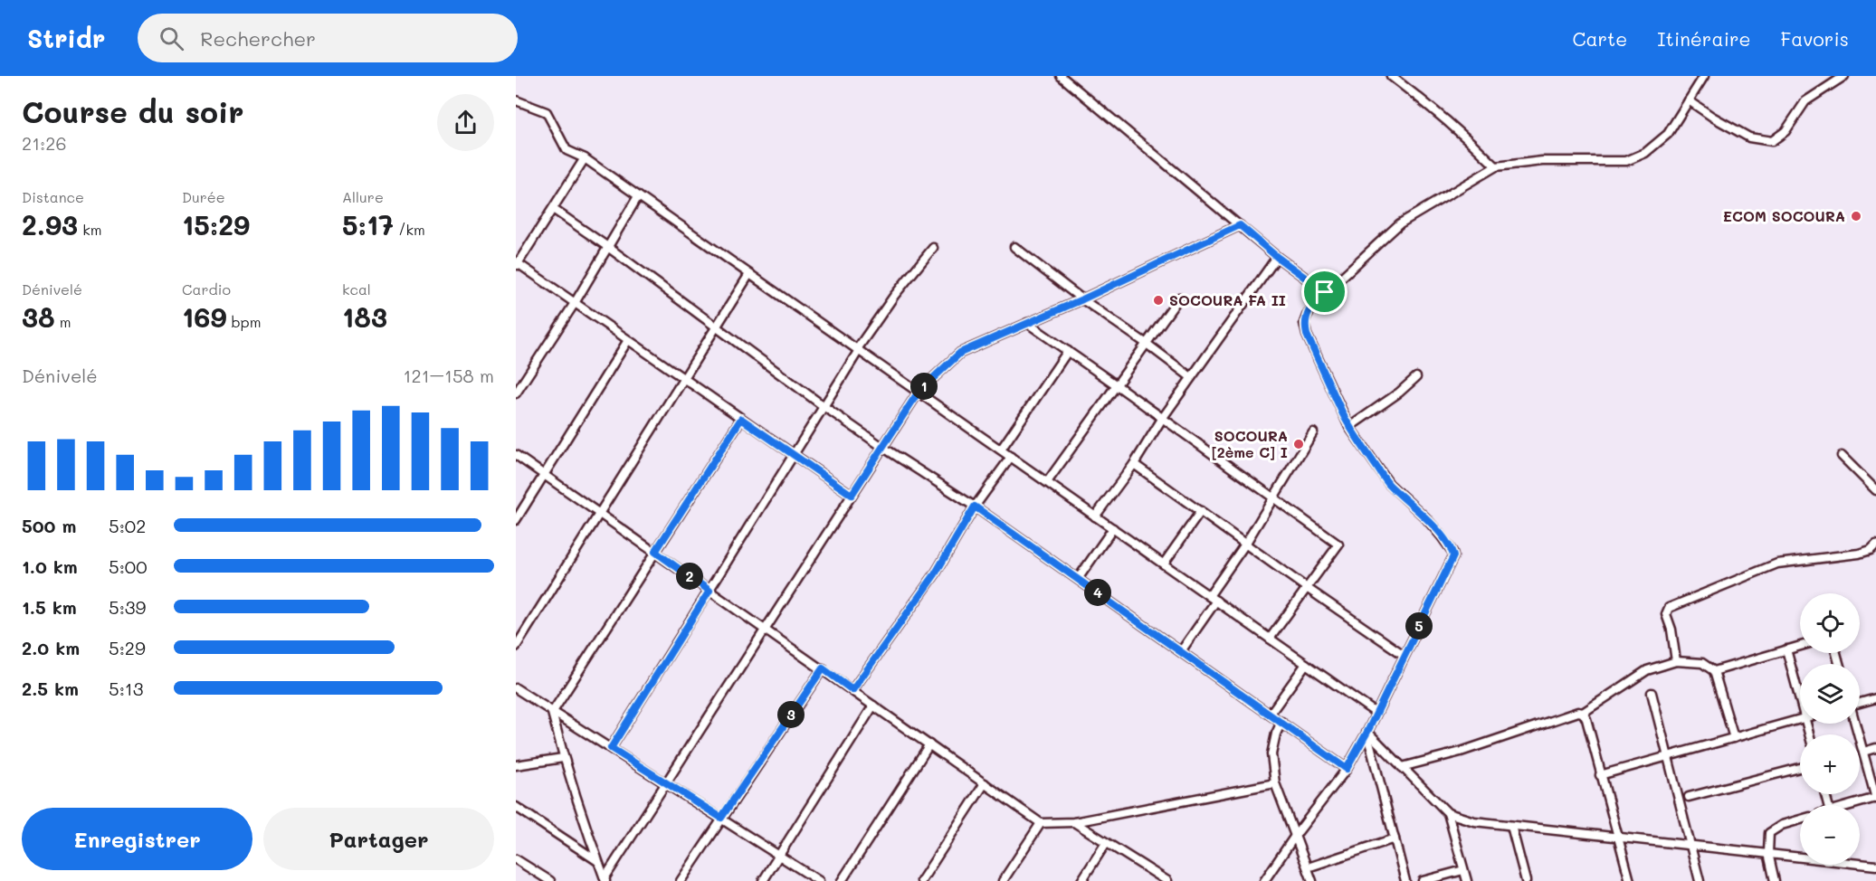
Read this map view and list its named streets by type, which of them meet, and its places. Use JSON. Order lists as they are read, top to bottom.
{
  "places": ["ECOM SOCOURA", "SOCOURA FA II", "SOCOURA [2ème C] I"],
  "page": {
    "header": "Stridr",
    "search": "Rechercher",
    "nav": ["Carte", "Itinéraire", "Favoris"],
    "heading": ["Course du soir", "21:26"],
    "stats": [
      ["Distance", "2.93 km"],
      ["Durée", "15:29"],
      ["Allure", "5:17 /km"],
      ["Dénivelé", "38 m"],
      ["Cardio", "169 bpm"],
      ["kcal", "183"]
    ],
    "chart": ["Dénivelé", "121–158 m"],
    "pins": [
      "1",
      "2",
      "4",
      "5",
      "3"
    ],
    "list": [
      {
        "name": "500 m",
        "note": "5:02"
      },
      {
        "name": "1.0 km",
        "note": "5:00"
      },
      {
        "name": "1.5 km",
        "note": "5:39"
      },
      {
        "name": "2.0 km",
        "note": "5:29"
      },
      {
        "name": "2.5 km",
        "note": "5:13"
      }
    ],
    "map_buttons": ["+", "−"],
    "buttons": ["Enregistrer", "Partager"]
  }
}
